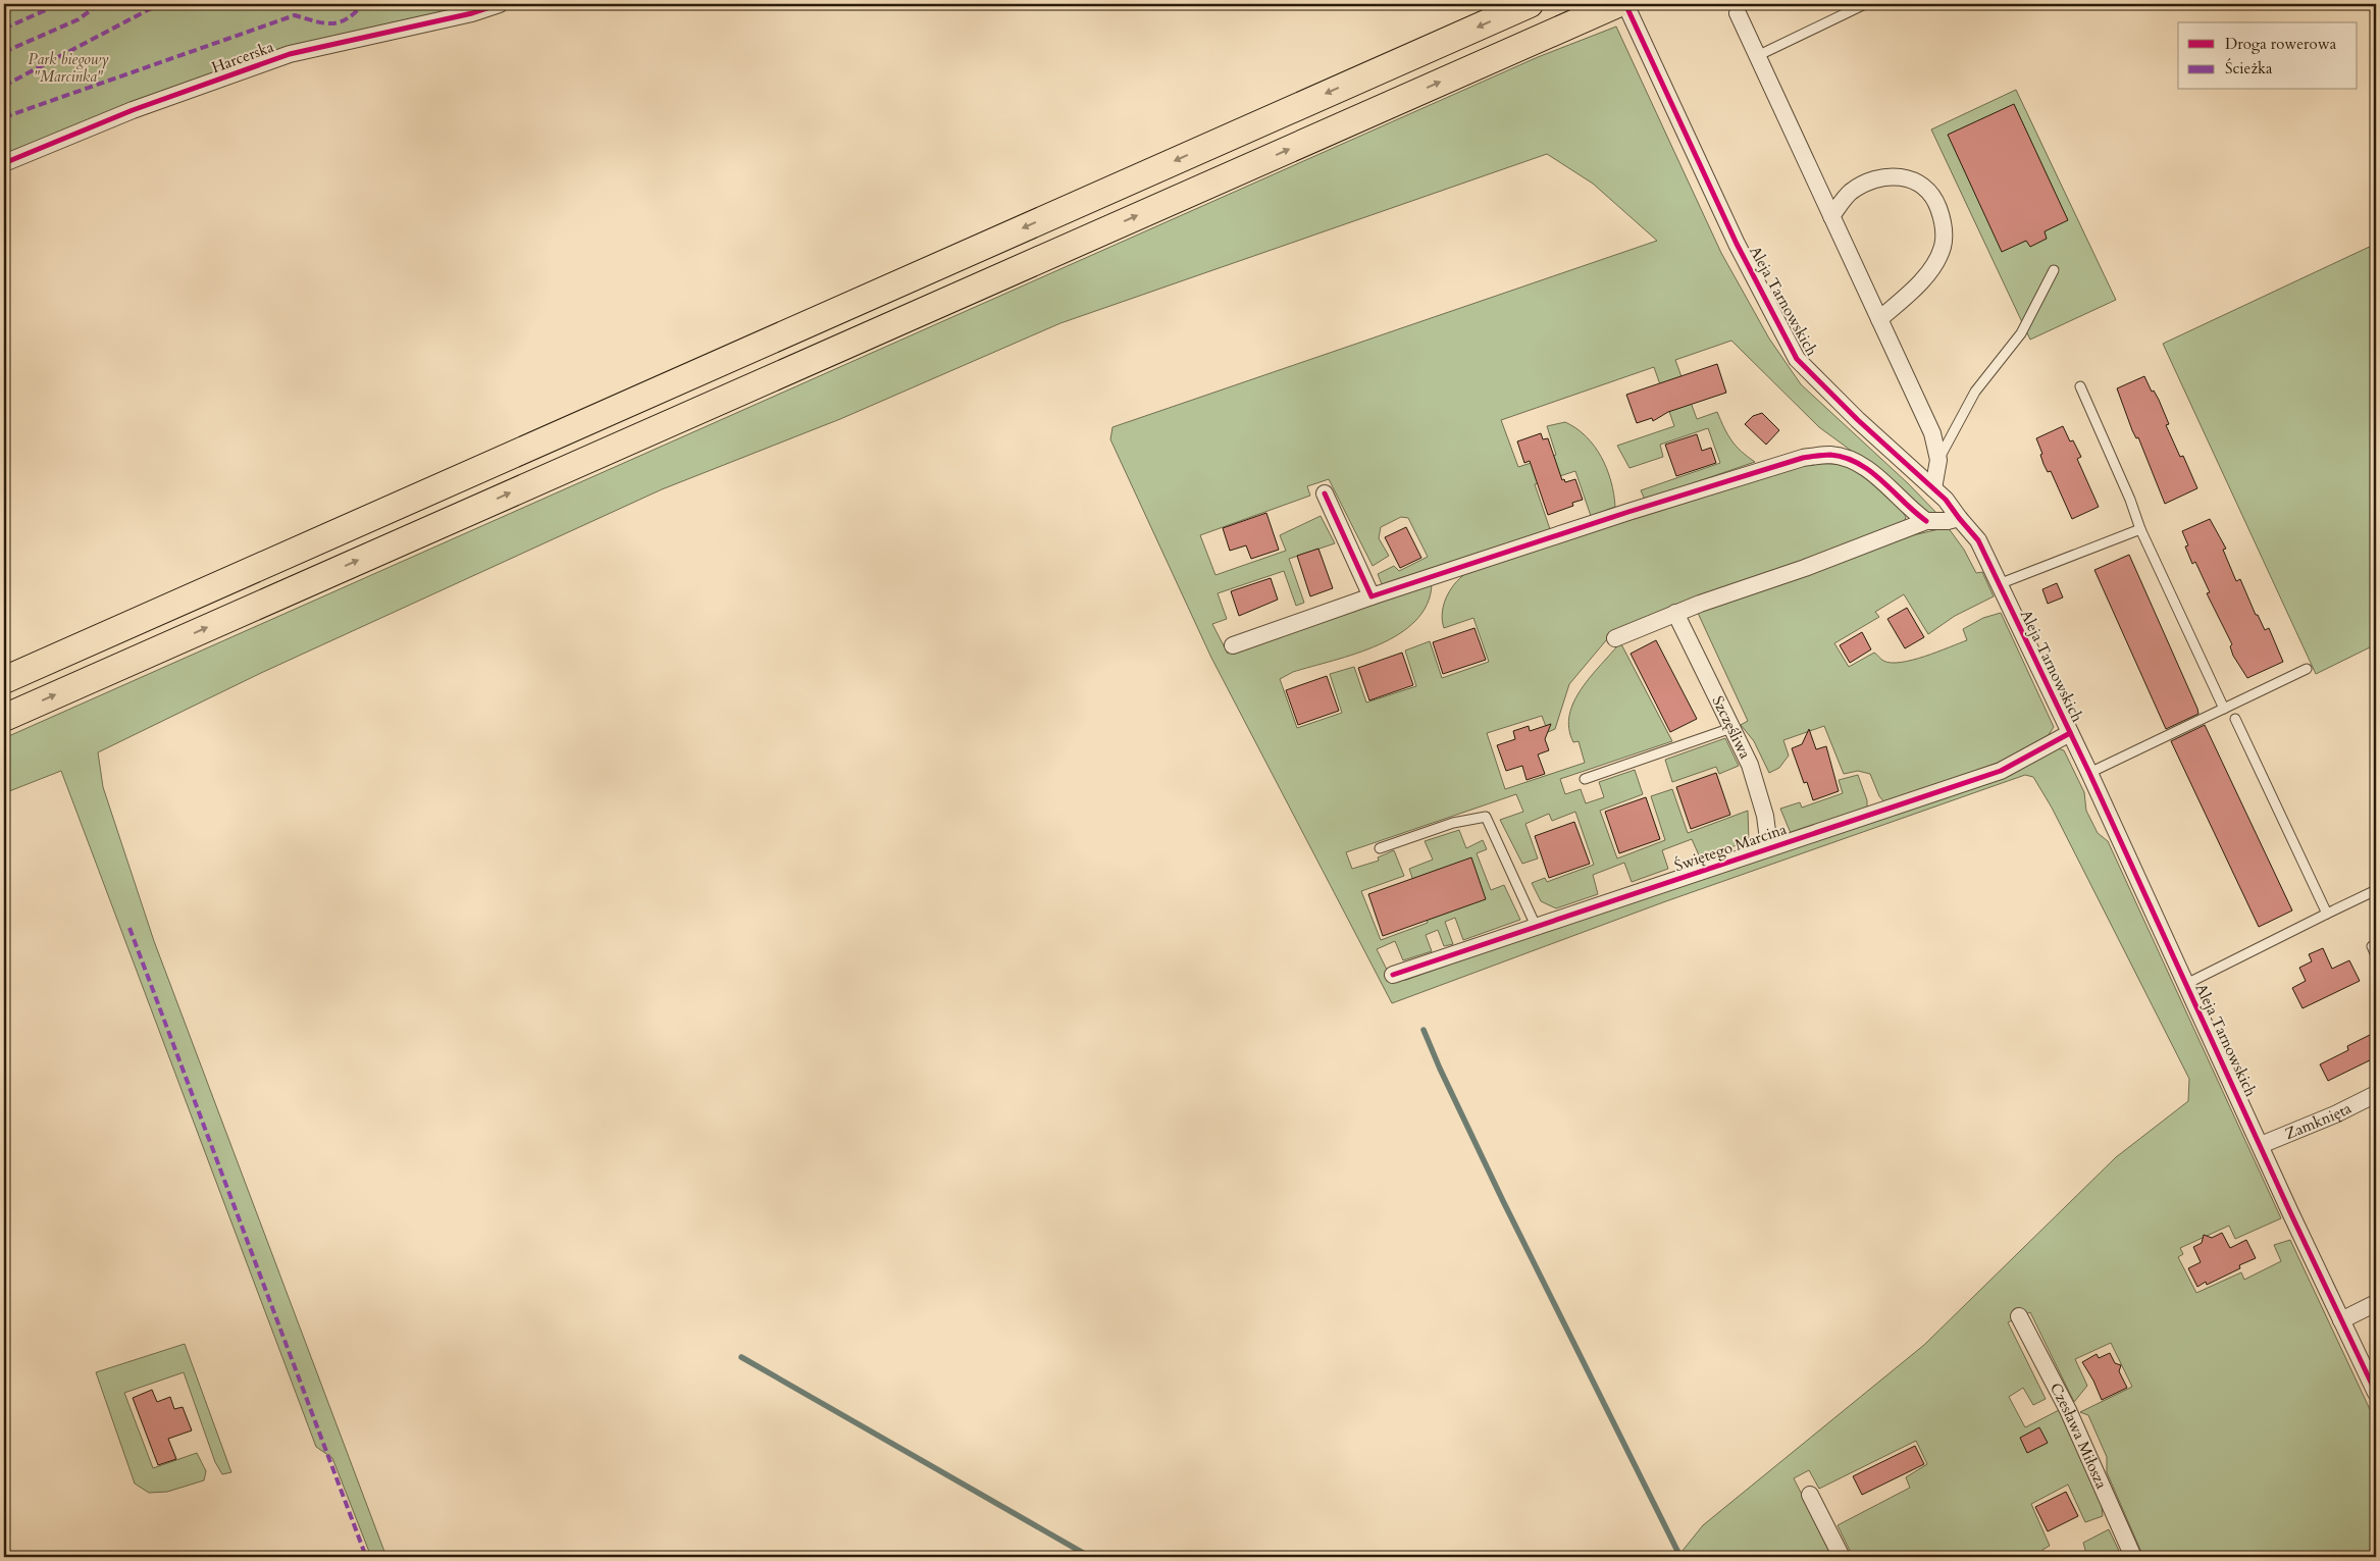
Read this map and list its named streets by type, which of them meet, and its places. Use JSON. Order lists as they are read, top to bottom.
{
  "streets": {
    "street": [
      "Harcerska",
      "Aleja Tarnowskich",
      "Szczęśliwa",
      "Świętego Marcina",
      "Zamknięta",
      "Czesława Miłosza"
    ]
  },
  "crossings": [
    ["Aleja Tarnowskich", "Świętego Marcina"],
    ["Aleja Tarnowskich", "Zamknięta"],
    ["Szczęśliwa", "Świętego Marcina"]
  ],
  "parks": ["Park biegowy \"Marcinka\""],
  "legend": ["Droga rowerowa", "Ścieżka"]
}
